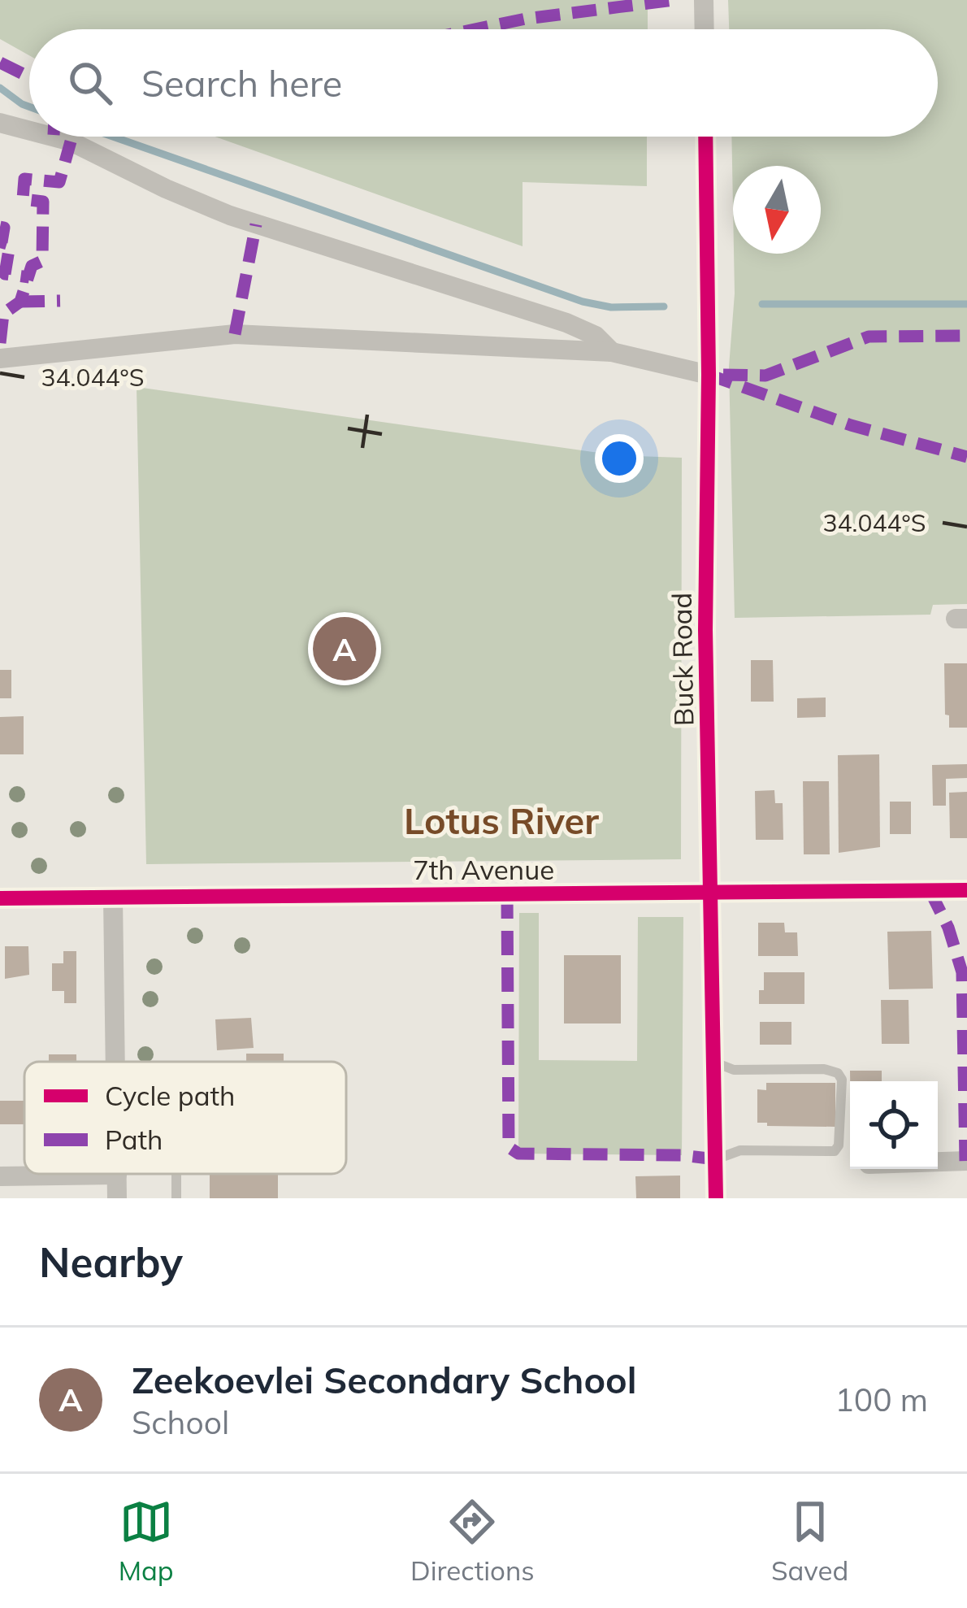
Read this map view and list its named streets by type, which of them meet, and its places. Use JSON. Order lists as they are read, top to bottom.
{
  "streets": {
    "street": ["Buck Road", "7th Avenue"]
  },
  "crossings": [
    ["Buck Road", "7th Avenue"]
  ],
  "districts": ["Lotus River"],
  "legend": ["Cycle path", "Path"],
  "north": "bottom",
  "page": {
    "search": "Search here",
    "pins": "A",
    "heading": "Nearby",
    "list": [
      {
        "mark": "A",
        "name": "Zeekoevlei Secondary School",
        "note": "School",
        "value": "100 m"
      }
    ],
    "nav": ["Map", "Directions", "Saved"]
  },
  "coordinates": ["34.044°S"]
}
